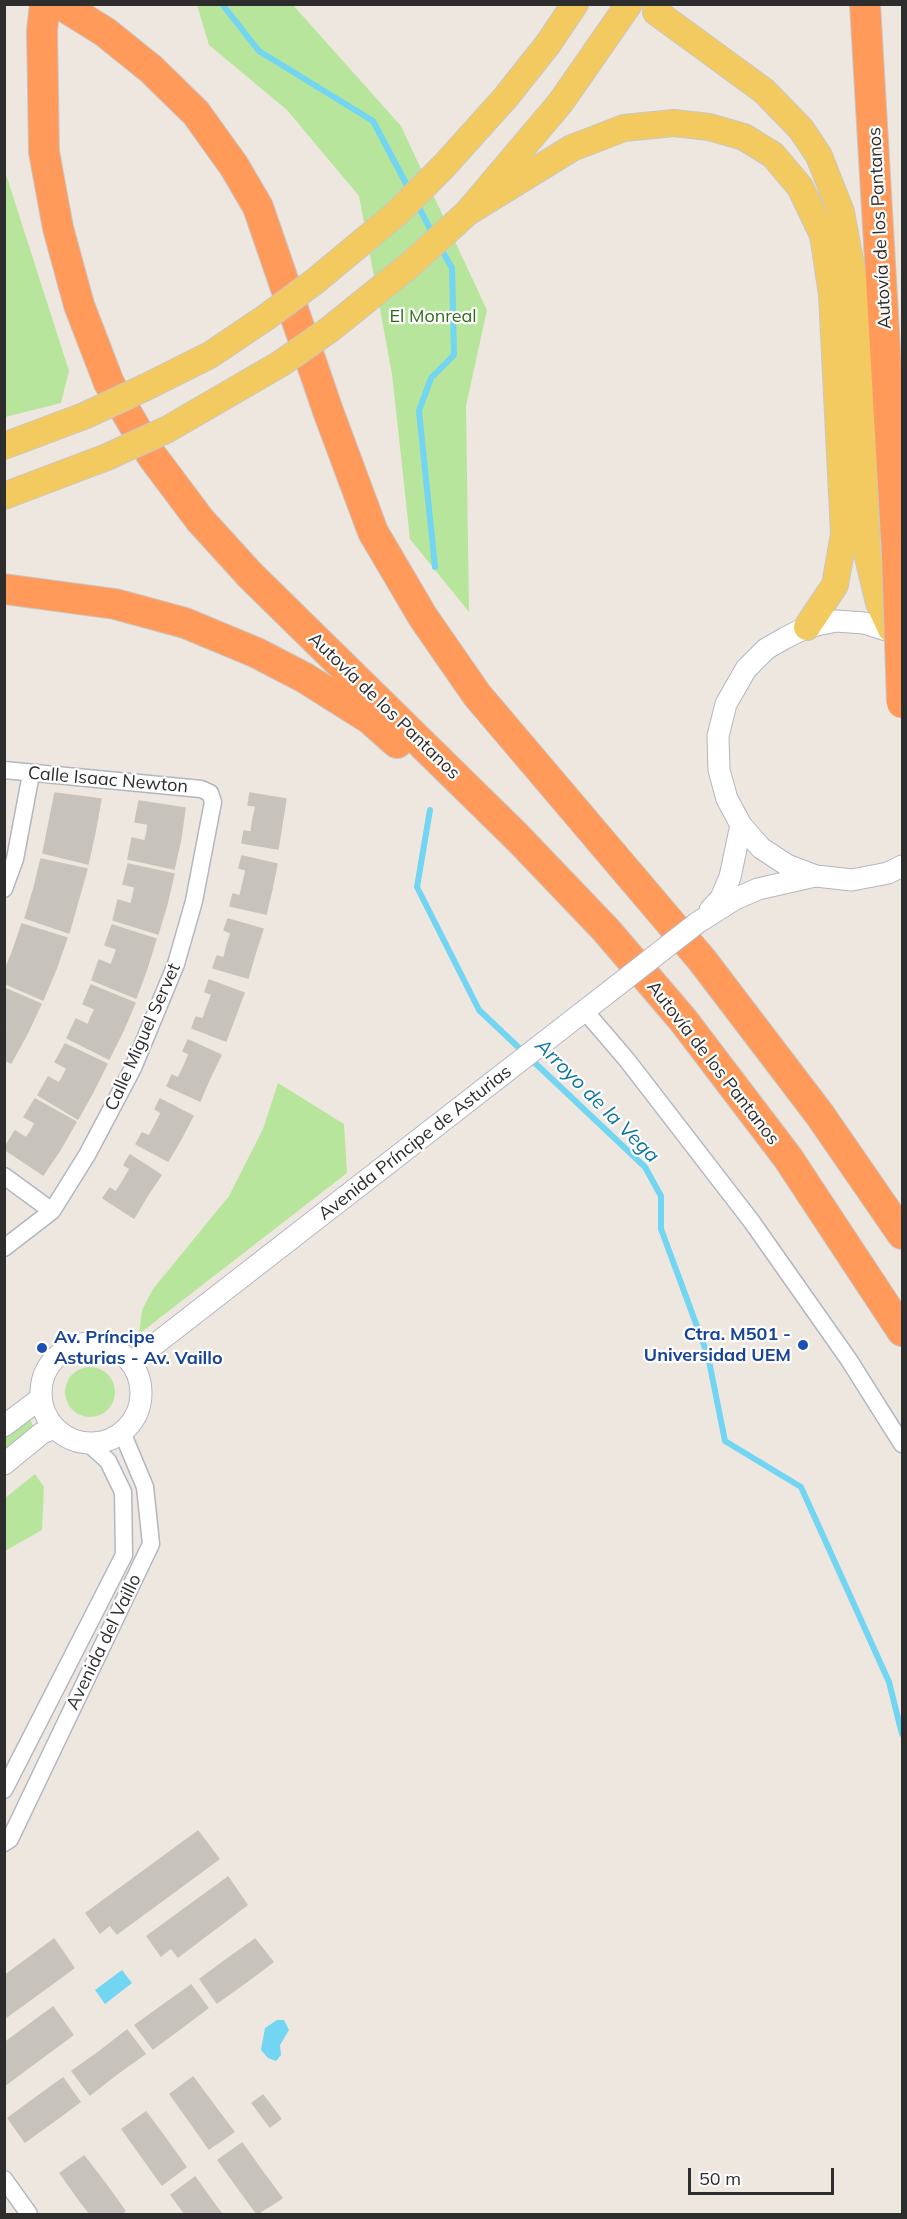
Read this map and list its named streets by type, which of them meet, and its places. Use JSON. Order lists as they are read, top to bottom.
{
  "streets": {
    "highway": ["Autovía de los Pantanos"],
    "street": [
      "Calle Isaac Newton",
      "Calle Miguel Servet",
      "Avenida Príncipe de Asturias",
      "Avenida del Vaillo"
    ]
  },
  "crossings": [
    ["Calle Isaac Newton", "Calle Miguel Servet"],
    ["Avenida Príncipe de Asturias", "Avenida del Vaillo"]
  ],
  "water": ["Arroyo de la Vega"],
  "parks": ["El Monreal"],
  "places": ["Ctra. M501 - Universidad UEM", "Av. Príncipe Asturias - Av. Vaillo"],
  "scale_bar": "50 m"
}
